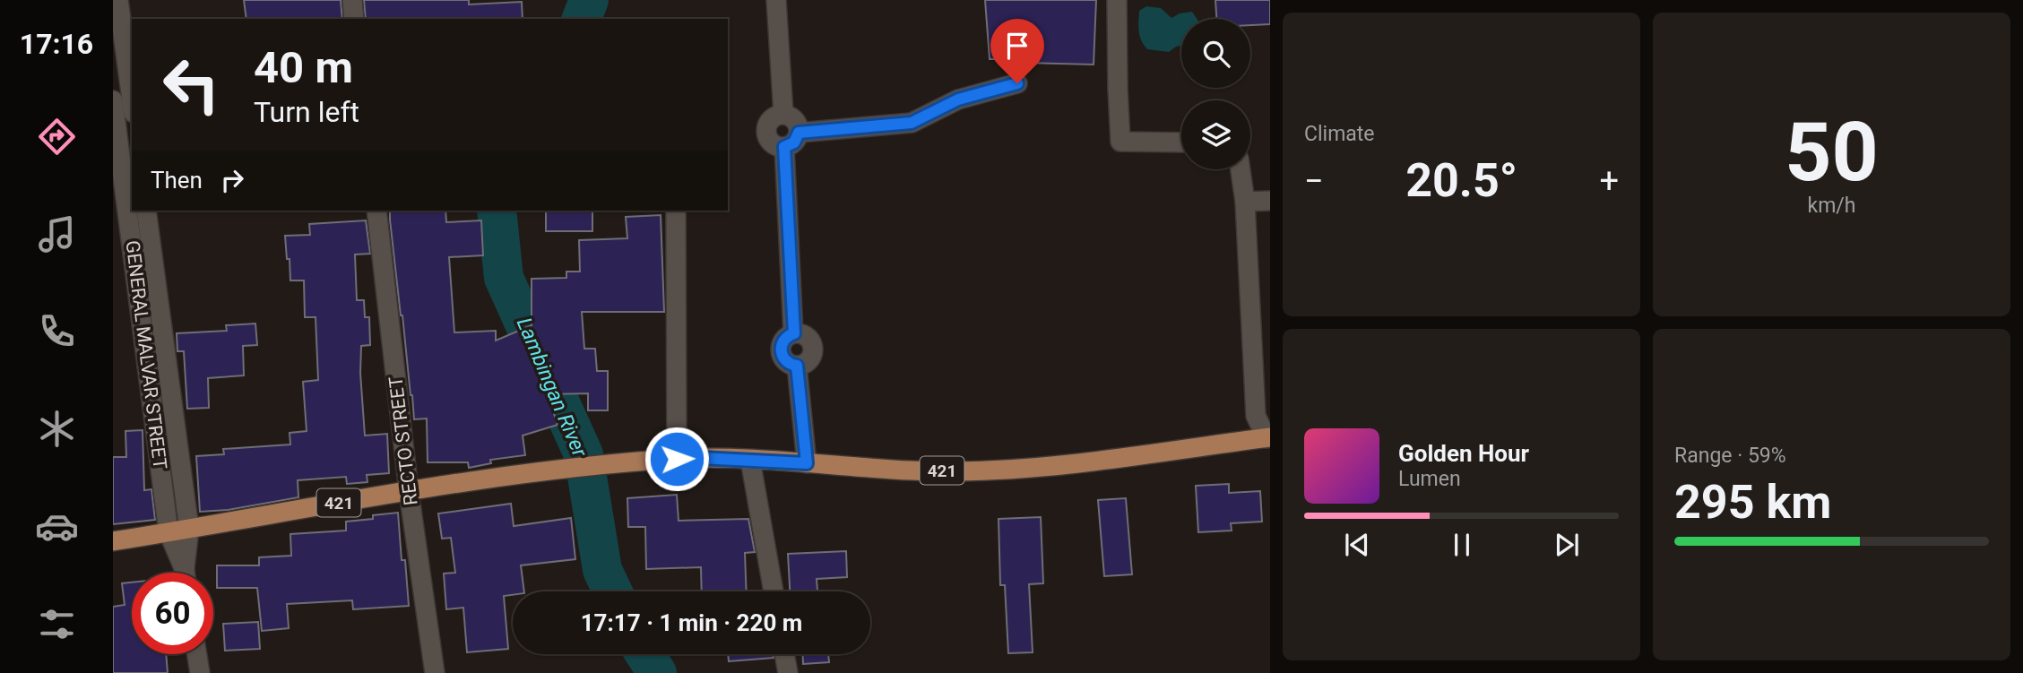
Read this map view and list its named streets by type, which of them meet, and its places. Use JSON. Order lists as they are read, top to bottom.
{
  "streets": {
    "main road": ["421"],
    "street": ["GENERAL MALVAR STREET", "RECTO STREET"]
  },
  "crossings": [
    ["GENERAL MALVAR STREET", "421"],
    ["RECTO STREET", "421"]
  ],
  "water": ["Lambingan River"],
  "page": {
    "tabs": "17:16",
    "tile": [
      "Climate",
      ["50", "km/h"],
      ["Range · 59%", "295 km"]
    ],
    "turn": ["40 m", "Turn left"],
    "then": "Then",
    "heat": ["−", "20.5°", "+"],
    "song": ["Golden Hour", "Lumen"],
    "limit": "60",
    "trip": "17:17 · 1 min · 220 m"
  }
}
